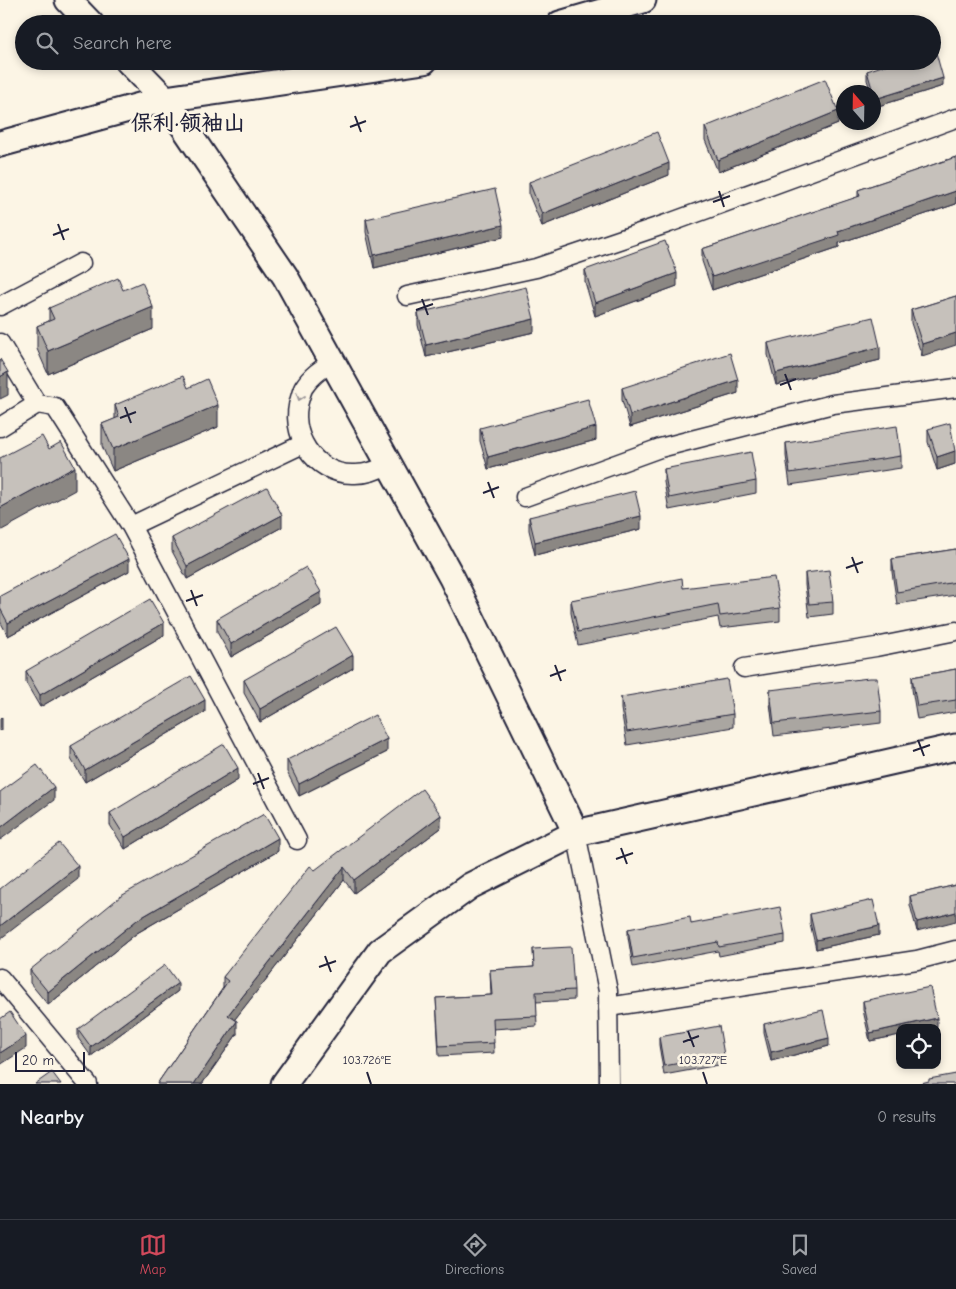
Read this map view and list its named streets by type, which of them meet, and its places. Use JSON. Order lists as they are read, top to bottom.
{
  "districts": ["保利·领袖山"],
  "scale_bar": "20 m",
  "north": "top",
  "page": {
    "search": "Search here",
    "scale": "20 m",
    "heading": ["Nearby", "0 results"],
    "nav": ["Map", "Directions", "Saved"]
  },
  "coordinates": ["103.726°E", "103.727°E"]
}
